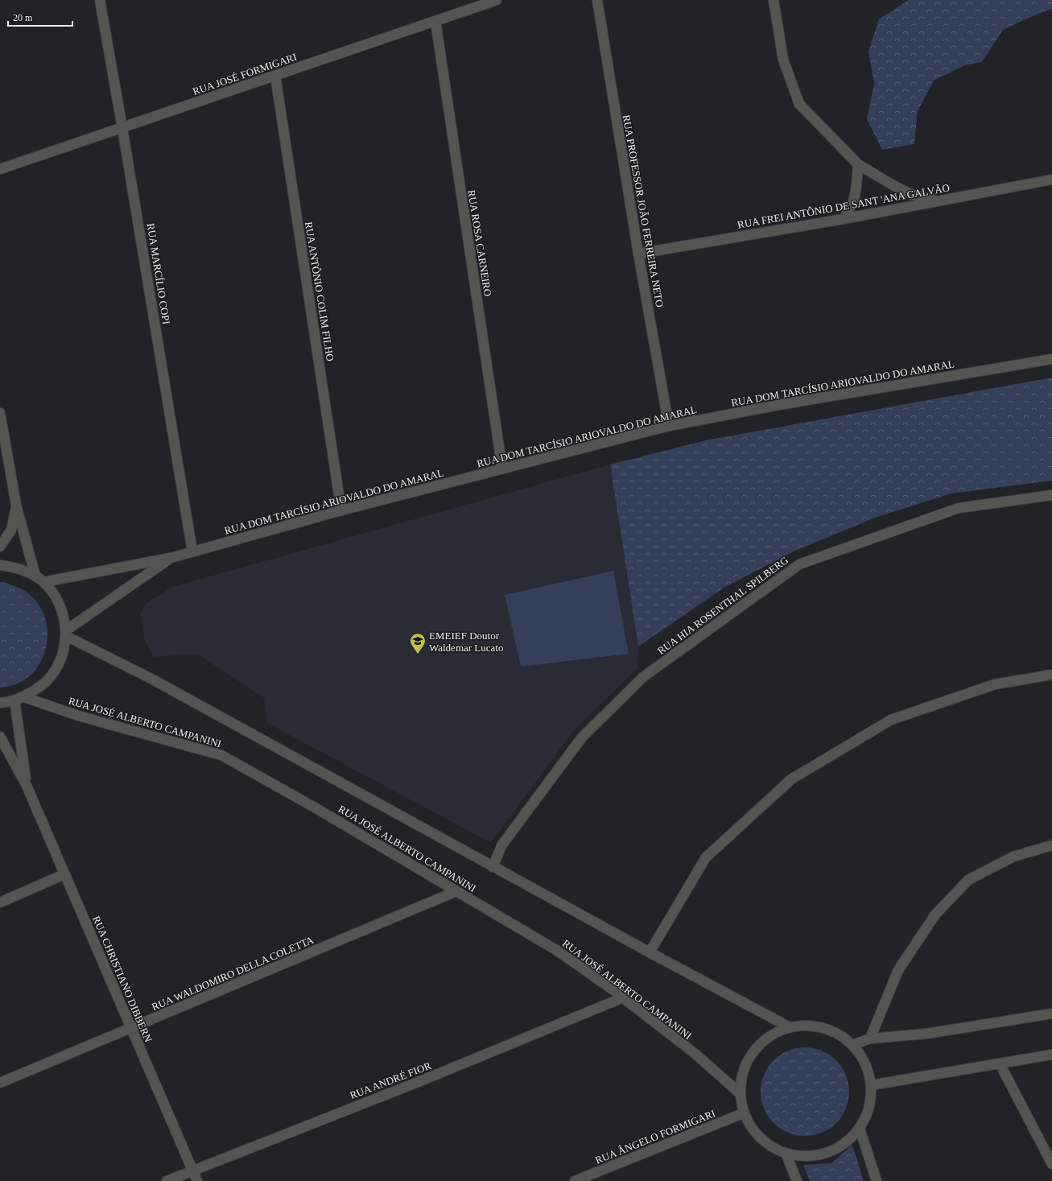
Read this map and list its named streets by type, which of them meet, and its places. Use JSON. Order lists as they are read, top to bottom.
{
  "streets": {
    "street": [
      "RUA JOSÉ FORMIGARI",
      "RUA FREI ANTÔNIO DE SANT 'ANA GALVÃO",
      "RUA PROFESSOR JOÃO FERREIRA NETO",
      "RUA ROSA CARNEIRO",
      "RUA MARCÍLIO COPI",
      "RUA ANTÔNIO COLIM FILHO",
      "RUA DOM TARCÍSIO ARIOVALDO DO AMARAL",
      "RUA HIA ROSENTHAL SPILBERG",
      "RUA JOSÉ ALBERTO CAMPANINI",
      "RUA WALDOMIRO DELLA COLETTA",
      "RUA CHRISTIANO DIBBERN",
      "RUA ANDRÉ FIOR",
      "RUA ÂNGELO FORMIGARI"
    ]
  },
  "crossings": [
    ["RUA JOSÉ FORMIGARI", "RUA ROSA CARNEIRO"],
    ["RUA JOSÉ FORMIGARI", "RUA MARCÍLIO COPI"],
    ["RUA JOSÉ FORMIGARI", "RUA ANTÔNIO COLIM FILHO"],
    ["RUA FREI ANTÔNIO DE SANT 'ANA GALVÃO", "RUA PROFESSOR JOÃO FERREIRA NETO"],
    ["RUA PROFESSOR JOÃO FERREIRA NETO", "RUA DOM TARCÍSIO ARIOVALDO DO AMARAL"],
    ["RUA ROSA CARNEIRO", "RUA DOM TARCÍSIO ARIOVALDO DO AMARAL"],
    ["RUA MARCÍLIO COPI", "RUA DOM TARCÍSIO ARIOVALDO DO AMARAL"],
    ["RUA ANTÔNIO COLIM FILHO", "RUA DOM TARCÍSIO ARIOVALDO DO AMARAL"],
    ["RUA JOSÉ ALBERTO CAMPANINI", "RUA WALDOMIRO DELLA COLETTA"],
    ["RUA JOSÉ ALBERTO CAMPANINI", "RUA ANDRÉ FIOR"],
    ["RUA WALDOMIRO DELLA COLETTA", "RUA CHRISTIANO DIBBERN"],
    ["RUA CHRISTIANO DIBBERN", "RUA ANDRÉ FIOR"]
  ],
  "places": {
    "school or university": ["EMEIEF Doutor Waldemar Lucato"]
  },
  "scale_bar": "20 m"
}
